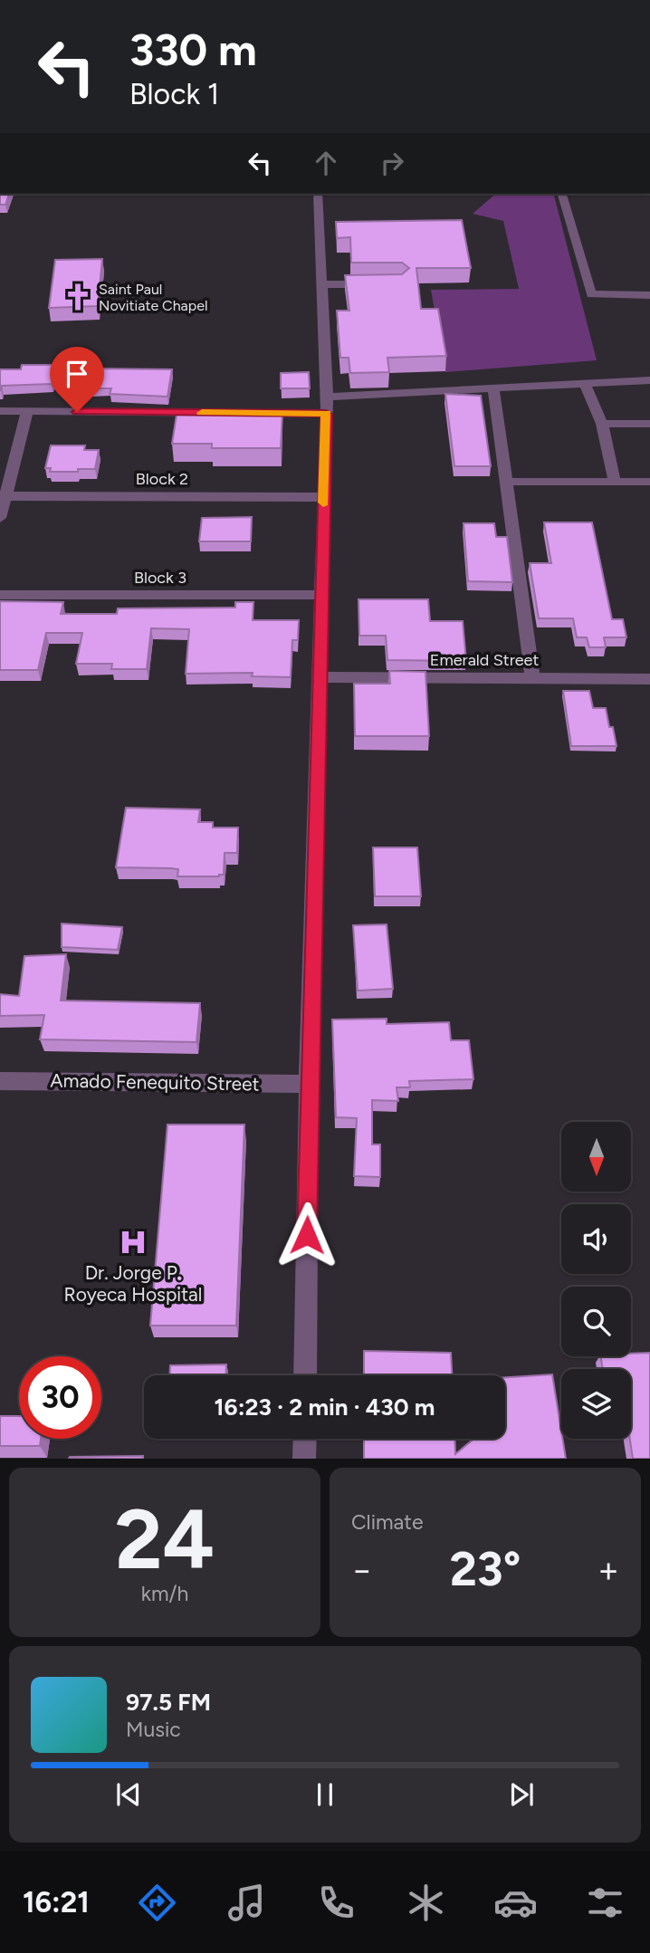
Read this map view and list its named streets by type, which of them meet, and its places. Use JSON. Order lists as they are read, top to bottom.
{
  "streets": {
    "street": [
      "Block 2",
      "Block 3",
      "Emerald Street",
      "Amado Fenequito Street"
    ]
  },
  "places": {
    "church": ["Saint Paul Novitiate Chapel"],
    "hospital": ["Dr. Jorge P. Royeca Hospital"]
  },
  "north": "bottom",
  "page": {
    "turn": ["330 m", "Block 1"],
    "limit": "30",
    "trip": "16:23 · 2 min · 430 m",
    "tile": [
      ["24", "km/h"],
      "Climate"
    ],
    "heat": ["−", "23°", "+"],
    "song": ["97.5 FM", "Music"],
    "tabs": "16:21"
  }
}
